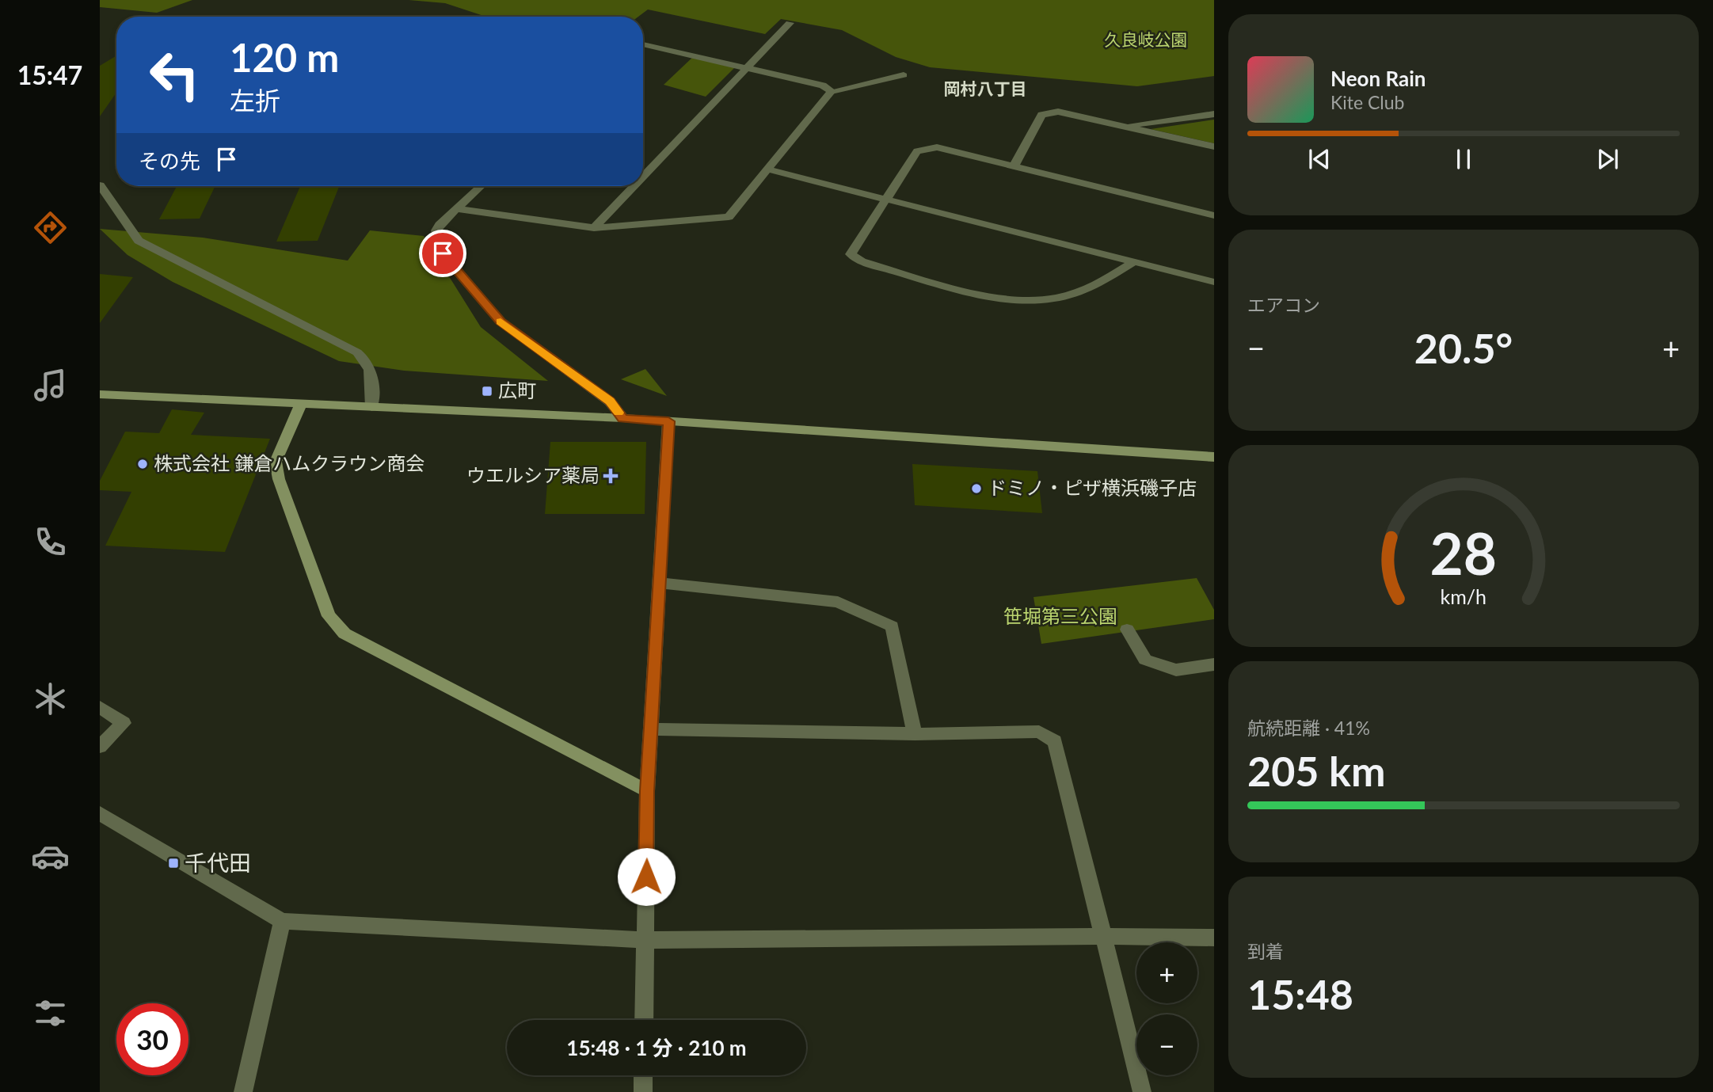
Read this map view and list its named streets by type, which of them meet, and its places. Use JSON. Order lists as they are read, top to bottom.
{
  "districts": ["岡村八丁目"],
  "parks": ["久良岐公園", "笹堀第三公園"],
  "places": {
    "transit": ["広町", "千代田"],
    "other": ["株式会社 鎌倉ハムクラウン商会", "ドミノ・ピザ横浜磯子店"],
    "health": ["ウエルシア薬局"]
  },
  "page": {
    "tabs": "15:47",
    "turn": ["120 m", "左折"],
    "song": ["Neon Rain", "Kite Club"],
    "then": "その先",
    "tile": [
      "エアコン",
      ["航続距離 · 41%", "205 km"],
      ["到着", "15:48"]
    ],
    "heat": ["−", "20.5°", "+"],
    "map_buttons": ["+", "−"],
    "limit": "30",
    "trip": "15:48 · 1 分 · 210 m",
    "gauge": ["28", "km/h"]
  }
}
